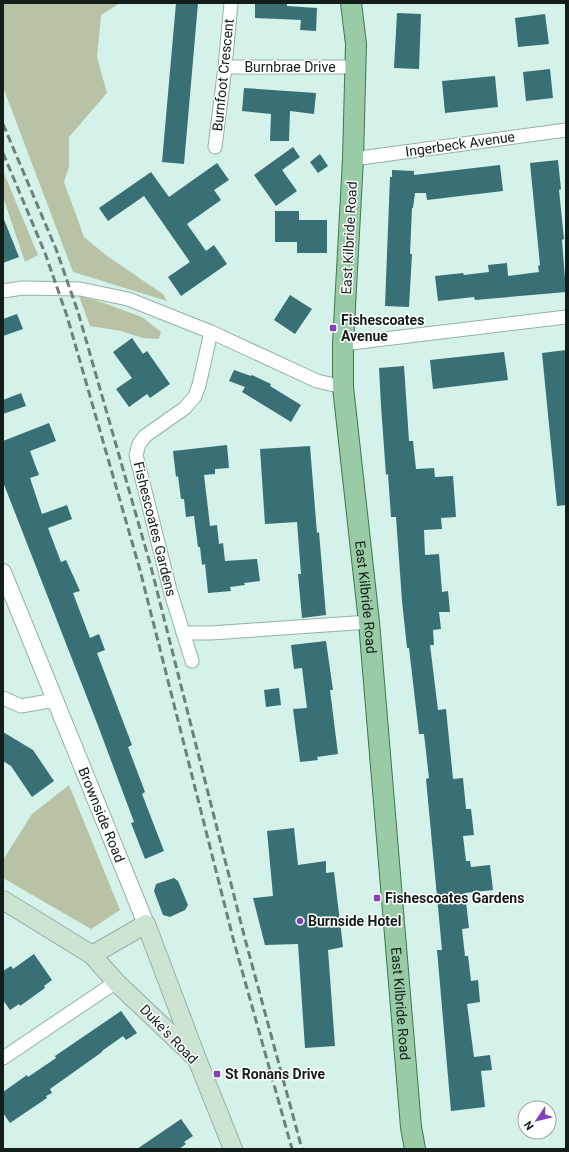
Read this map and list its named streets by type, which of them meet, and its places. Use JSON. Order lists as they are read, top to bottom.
{
  "streets": {
    "main road": ["East Kilbride Road", "Brownside Road", "Duke's Road"],
    "street": [
      "Burnbrae Drive",
      "Burnfoot Crescent",
      "Ingerbeck Avenue",
      "Fishescoates Gardens"
    ]
  },
  "crossings": [
    ["Burnbrae Drive", "Burnfoot Crescent"],
    ["Burnbrae Drive", "East Kilbride Road"],
    ["Ingerbeck Avenue", "East Kilbride Road"],
    ["Brownside Road", "Duke's Road"]
  ],
  "places": {
    "transit": ["Fishescoates Avenue", "Fishescoates Gardens", "St Ronans Drive"],
    "other": ["Burnside Hotel"]
  },
  "north": "bottom left"
}
